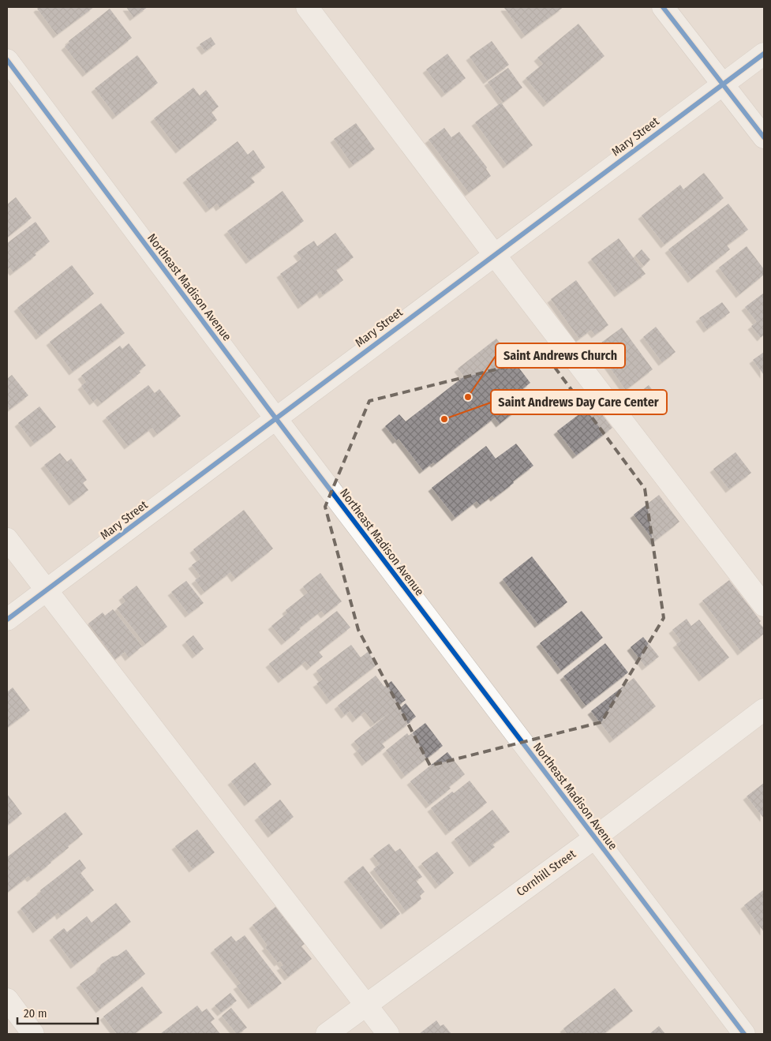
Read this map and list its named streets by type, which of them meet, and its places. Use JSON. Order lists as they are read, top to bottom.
{
  "streets": {
    "street": ["Mary Street", "Northeast Madison Avenue", "Cornhill Street"]
  },
  "crossings": [
    ["Mary Street", "Northeast Madison Avenue"],
    ["Northeast Madison Avenue", "Cornhill Street"]
  ],
  "places": ["Saint Andrews Church", "Saint Andrews Day Care Center"],
  "scale_bar": "20 m"
}
